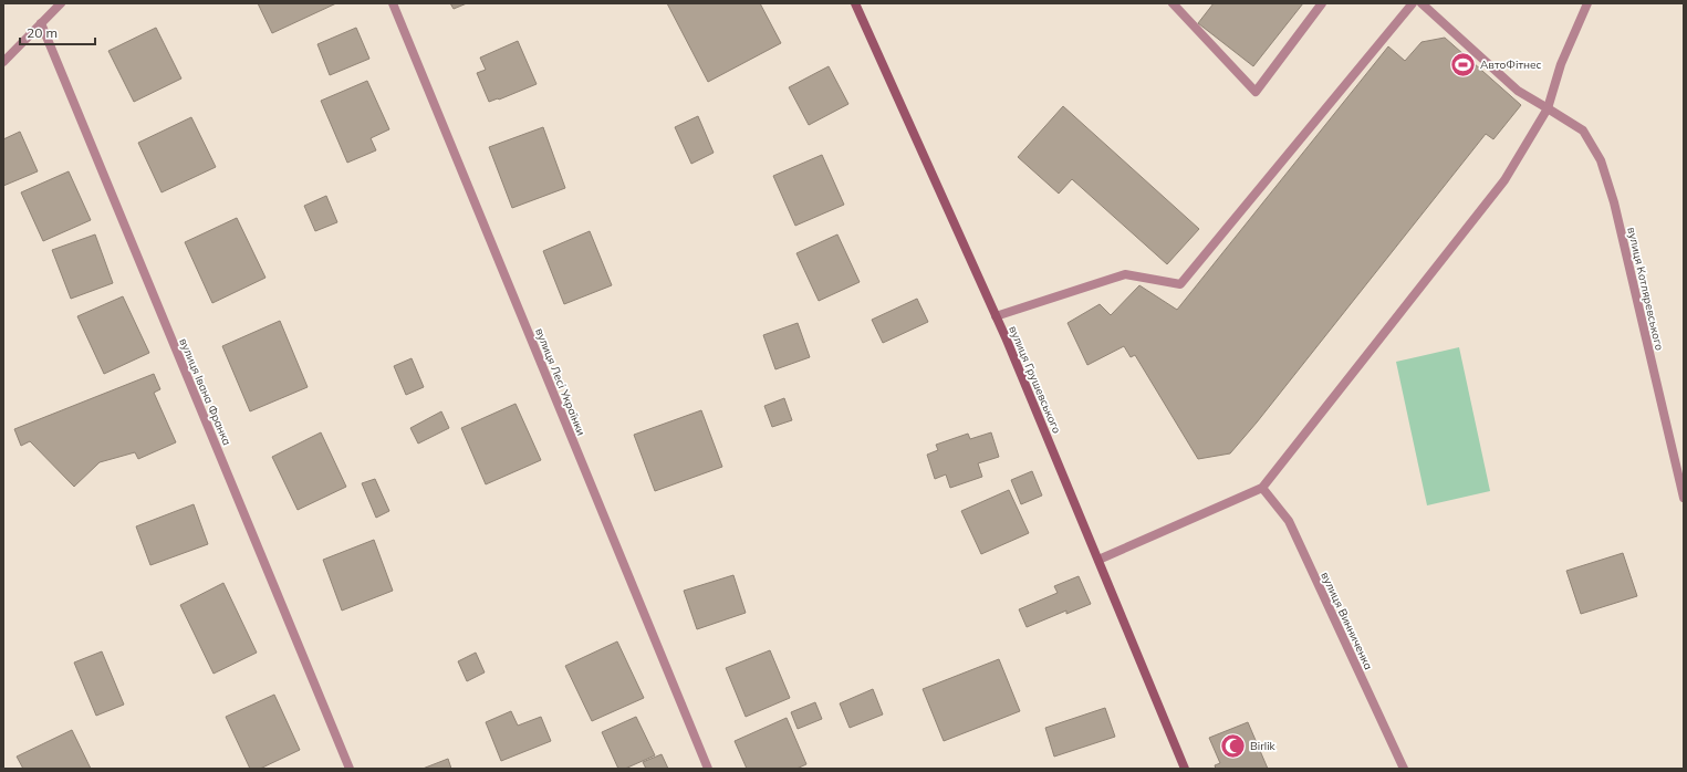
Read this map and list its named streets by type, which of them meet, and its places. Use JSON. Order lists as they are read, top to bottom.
{
  "streets": {
    "street": [
      "вулиця Котляревського",
      "вулиця Грушевського",
      "вулиця Лесі Українки",
      "вулиця Івана Франка",
      "вулиця Винниченка"
    ]
  },
  "places": {
    "sports": ["АвтоФітнес"],
    "mosque": ["Birlik"]
  },
  "scale_bar": "20 m"
}
